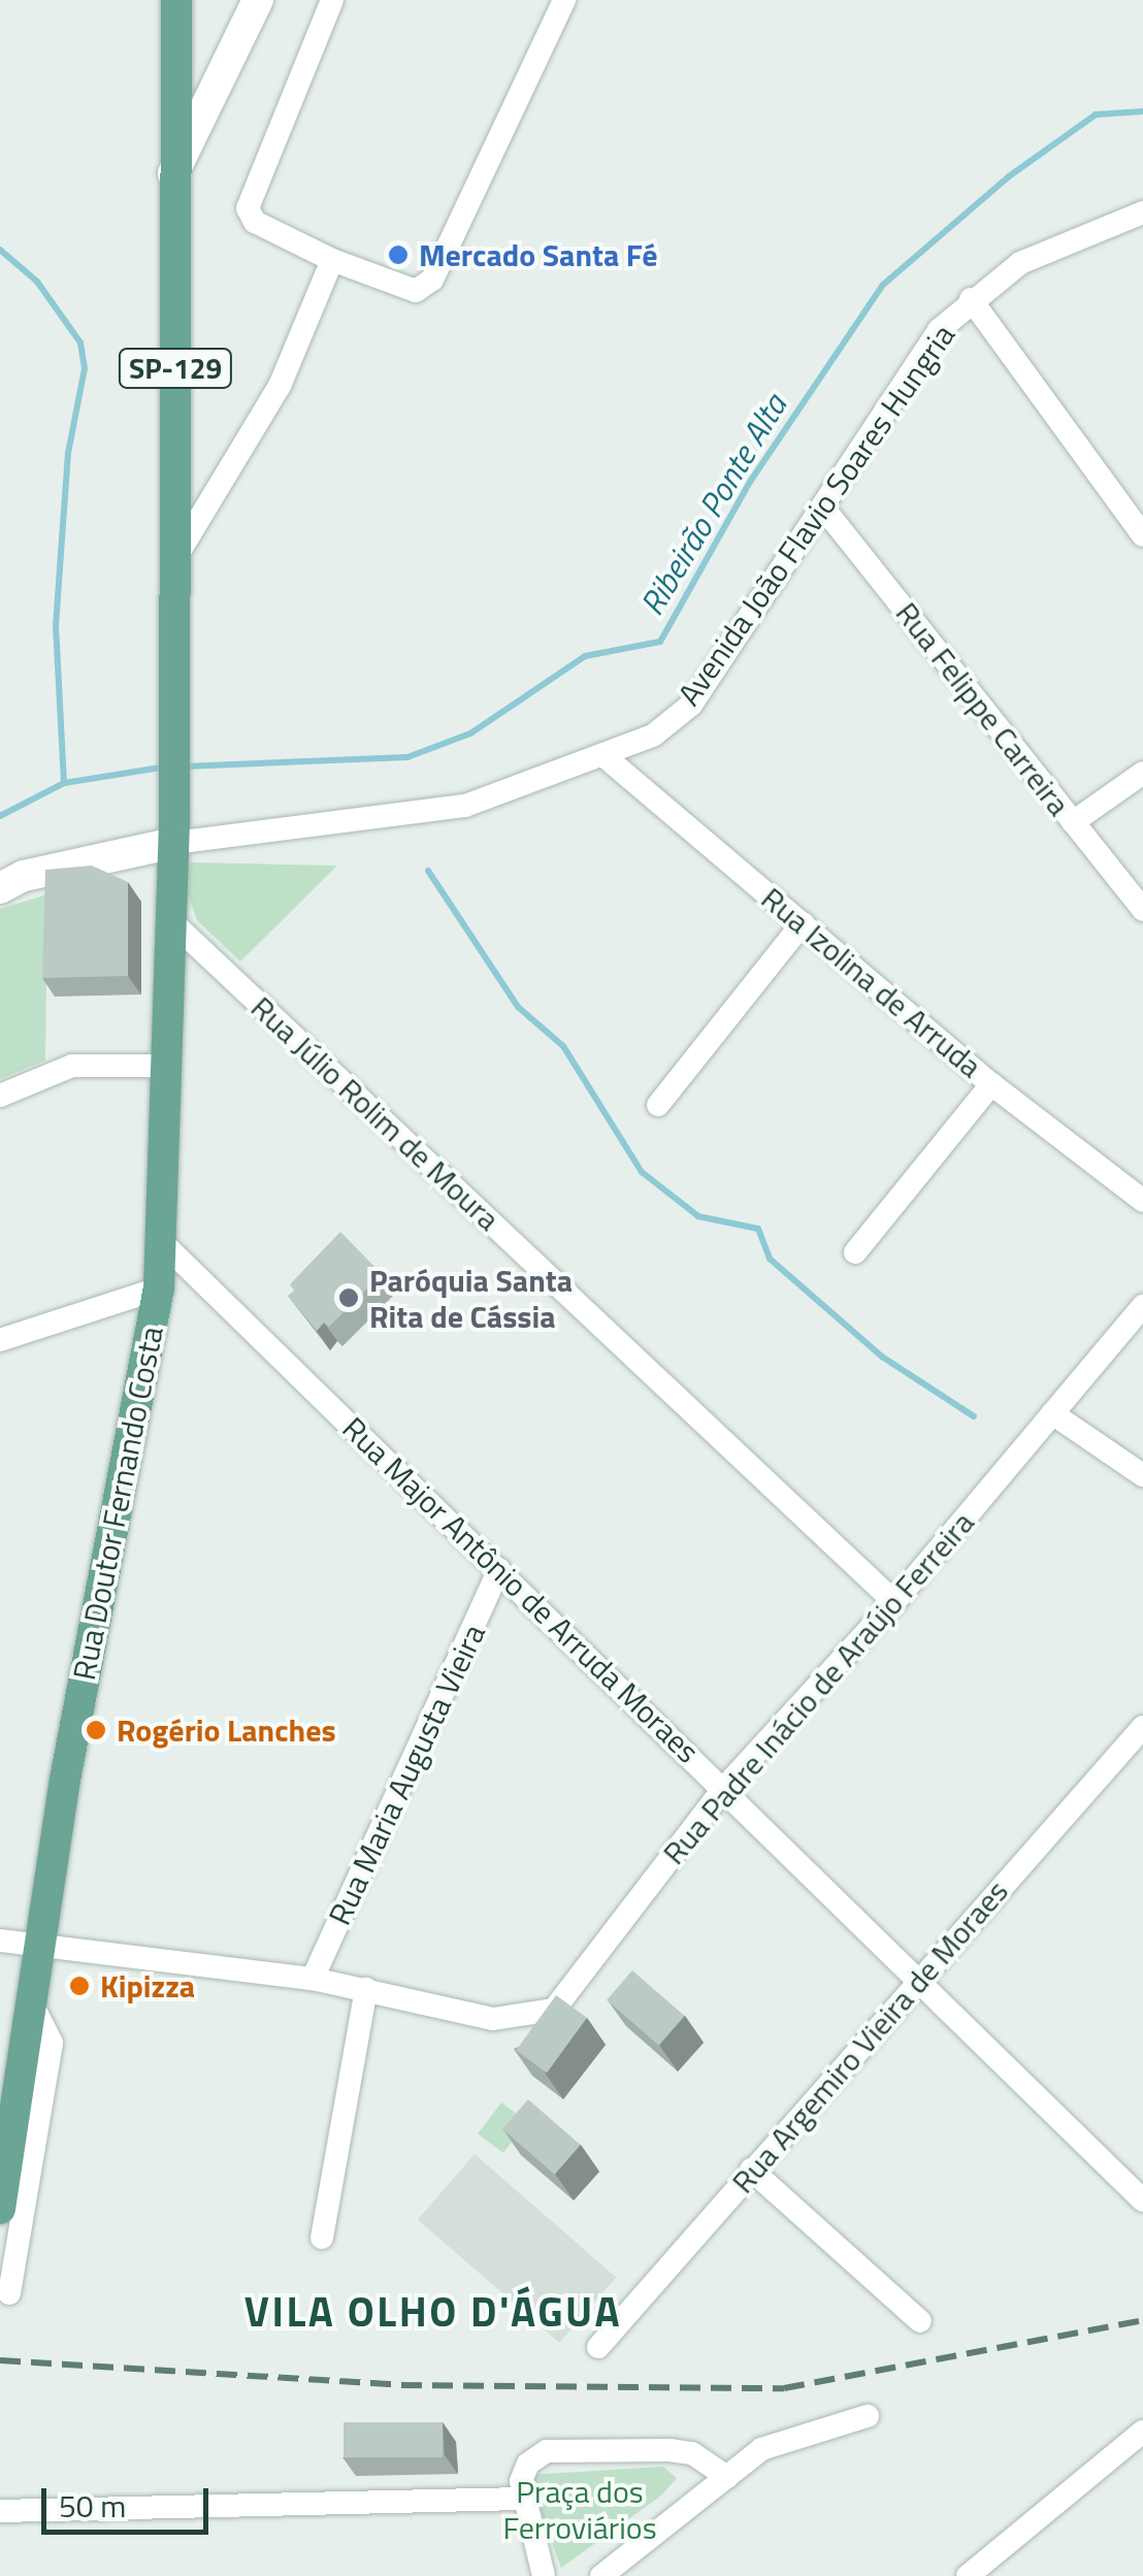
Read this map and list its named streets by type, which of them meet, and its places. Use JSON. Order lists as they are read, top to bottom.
{
  "streets": {
    "main road": ["SP-129", "Rua Doutor Fernando Costa"],
    "street": [
      "Avenida João Flavio Soares Hungria",
      "Rua Felippe Carreira",
      "Rua Izolina de Arruda",
      "Rua Júlio Rolim de Moura",
      "Rua Major Antônio de Arruda Moraes",
      "Rua Padre Inácio de Araújo Ferreira",
      "Rua Maria Augusta Vieira",
      "Rua Argemiro Vieira de Moraes"
    ]
  },
  "crossings": [
    ["SP-129", "Rua Doutor Fernando Costa"],
    ["Avenida João Flavio Soares Hungria", "Rua Felippe Carreira"],
    ["Avenida João Flavio Soares Hungria", "Rua Izolina de Arruda"],
    ["Avenida João Flavio Soares Hungria", "Rua Doutor Fernando Costa"],
    ["Rua Júlio Rolim de Moura", "Rua Doutor Fernando Costa"],
    ["Rua Júlio Rolim de Moura", "Rua Padre Inácio de Araújo Ferreira"],
    ["Rua Doutor Fernando Costa", "Rua Major Antônio de Arruda Moraes"],
    ["Rua Doutor Fernando Costa", "Rua Padre Inácio de Araújo Ferreira"],
    ["Rua Major Antônio de Arruda Moraes", "Rua Padre Inácio de Araújo Ferreira"],
    ["Rua Major Antônio de Arruda Moraes", "Rua Maria Augusta Vieira"],
    ["Rua Major Antônio de Arruda Moraes", "Rua Argemiro Vieira de Moraes"],
    ["Rua Padre Inácio de Araújo Ferreira", "Rua Maria Augusta Vieira"]
  ],
  "districts": ["VILA OLHO D'ÁGUA"],
  "water": ["Ribeirão Ponte Alta"],
  "parks": ["Praça dos Ferroviários"],
  "places": [
    "Mercado Santa Fé",
    "Paróquia Santa Rita de Cássia",
    "Rogério Lanches",
    "Kipizza"
  ],
  "scale_bar": "50 m"
}
